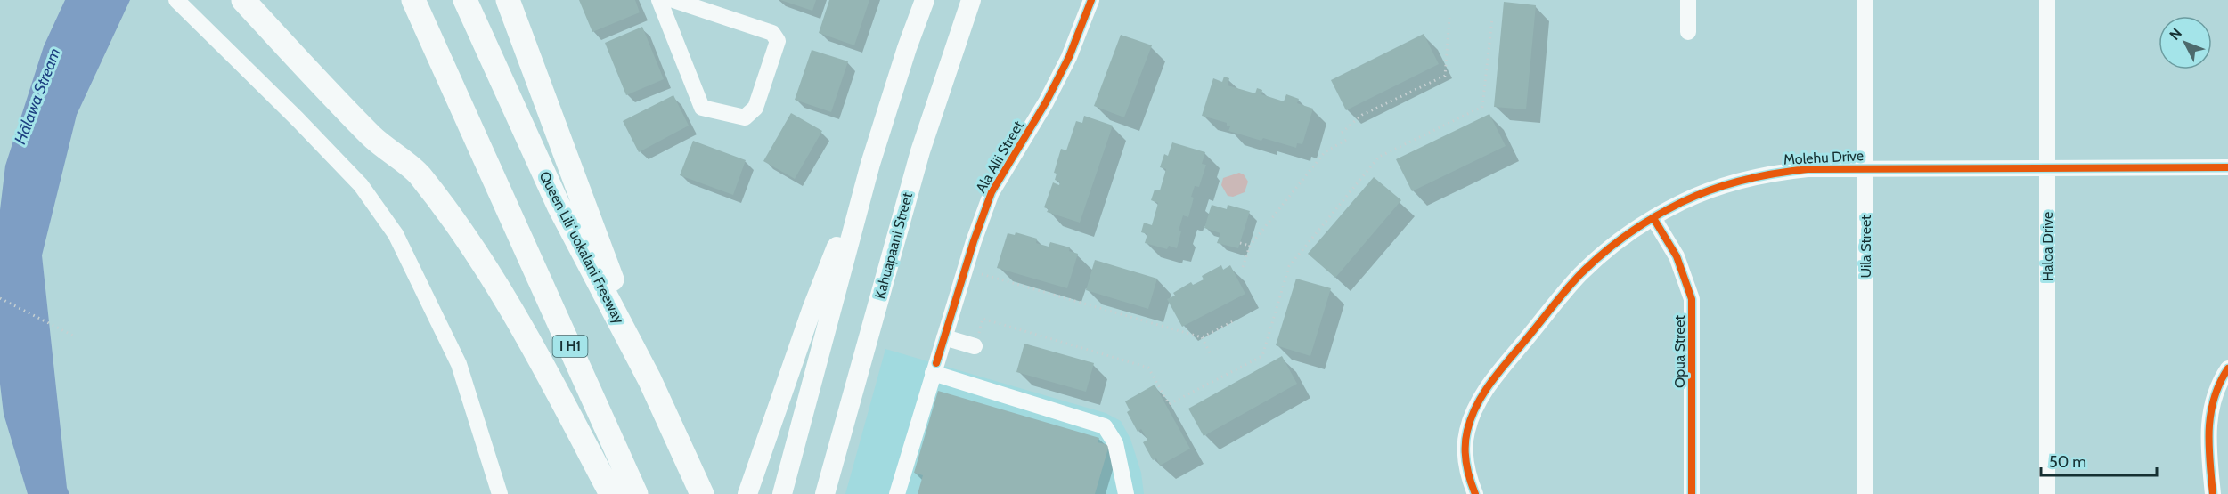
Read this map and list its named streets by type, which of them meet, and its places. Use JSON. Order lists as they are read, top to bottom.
{
  "streets": {
    "highway": ["Queen Liliʻuokalani Freeway", "I H1"],
    "main road": ["Kahuapaani Street"],
    "street": [
      "Ala Alii Street",
      "Molehu Drive",
      "Uila Street",
      "Haloa Drive",
      "Opua Street"
    ]
  },
  "crossings": [
    ["Molehu Drive", "Uila Street"],
    ["Molehu Drive", "Haloa Drive"],
    ["Molehu Drive", "Opua Street"]
  ],
  "water": ["Hālawa Stream"],
  "scale_bar": "50 m",
  "north": "top left"
}
